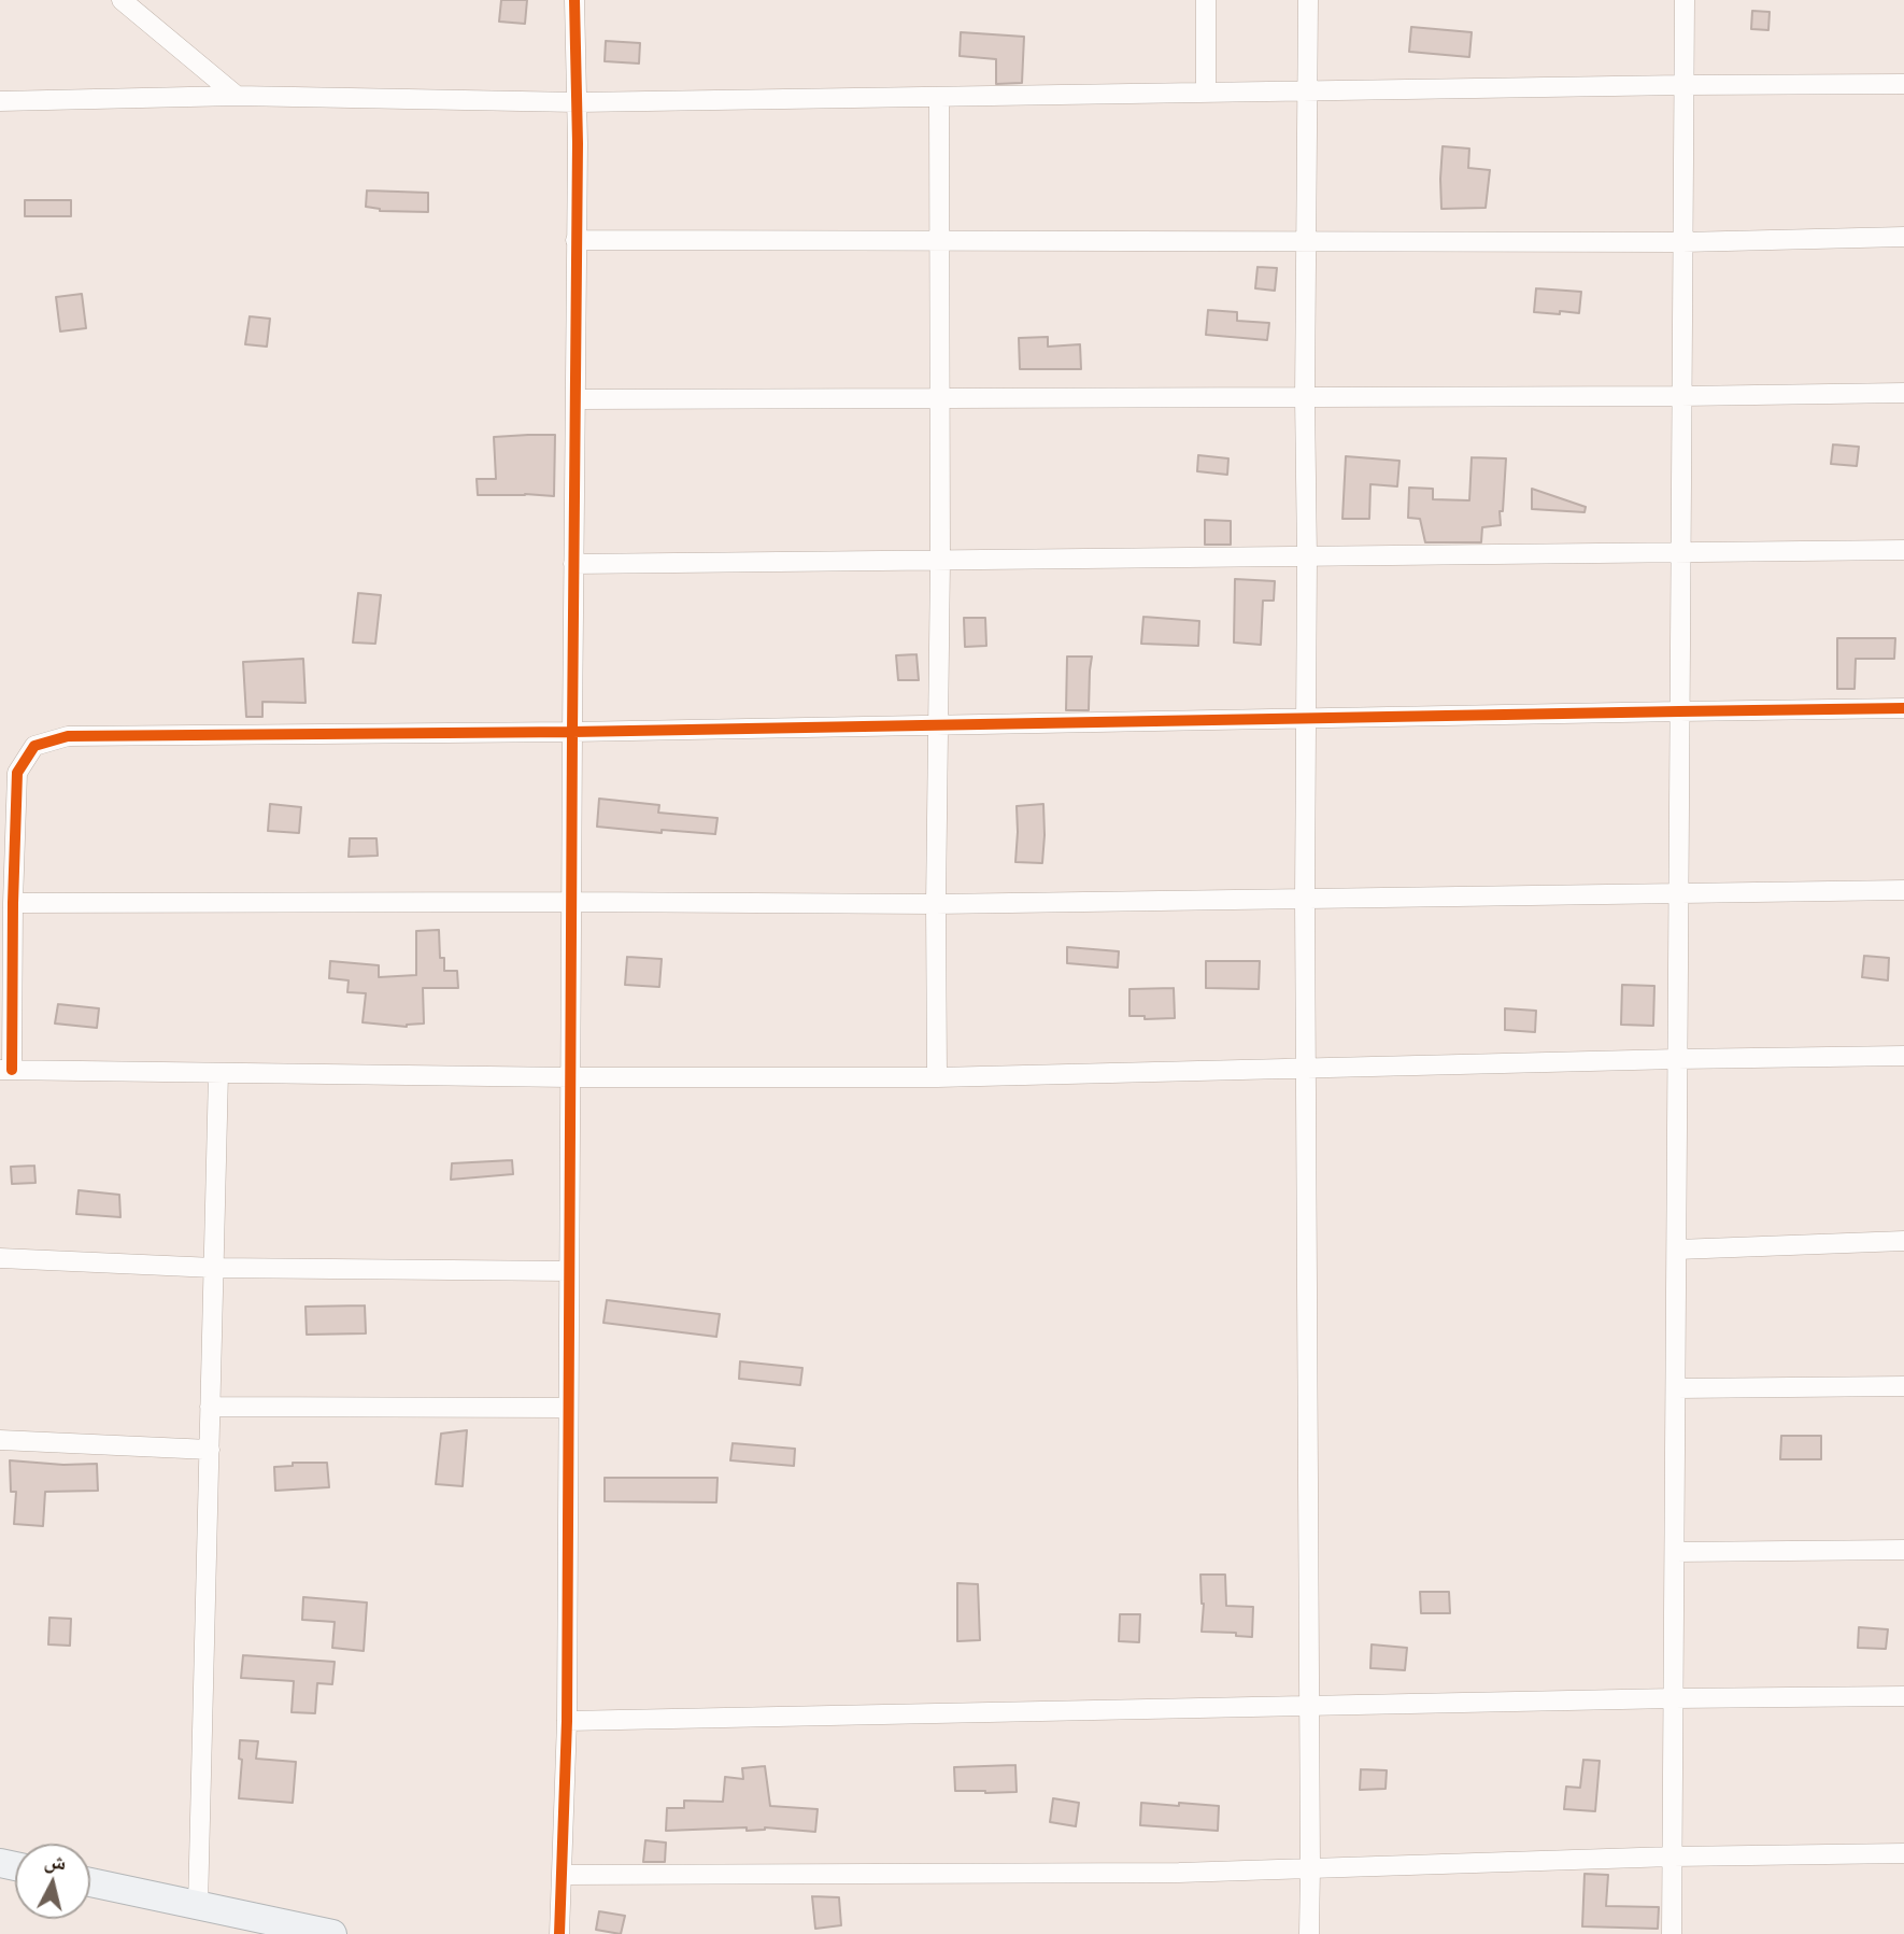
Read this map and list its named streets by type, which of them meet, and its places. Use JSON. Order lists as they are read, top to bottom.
{
  "north": "top"
}
